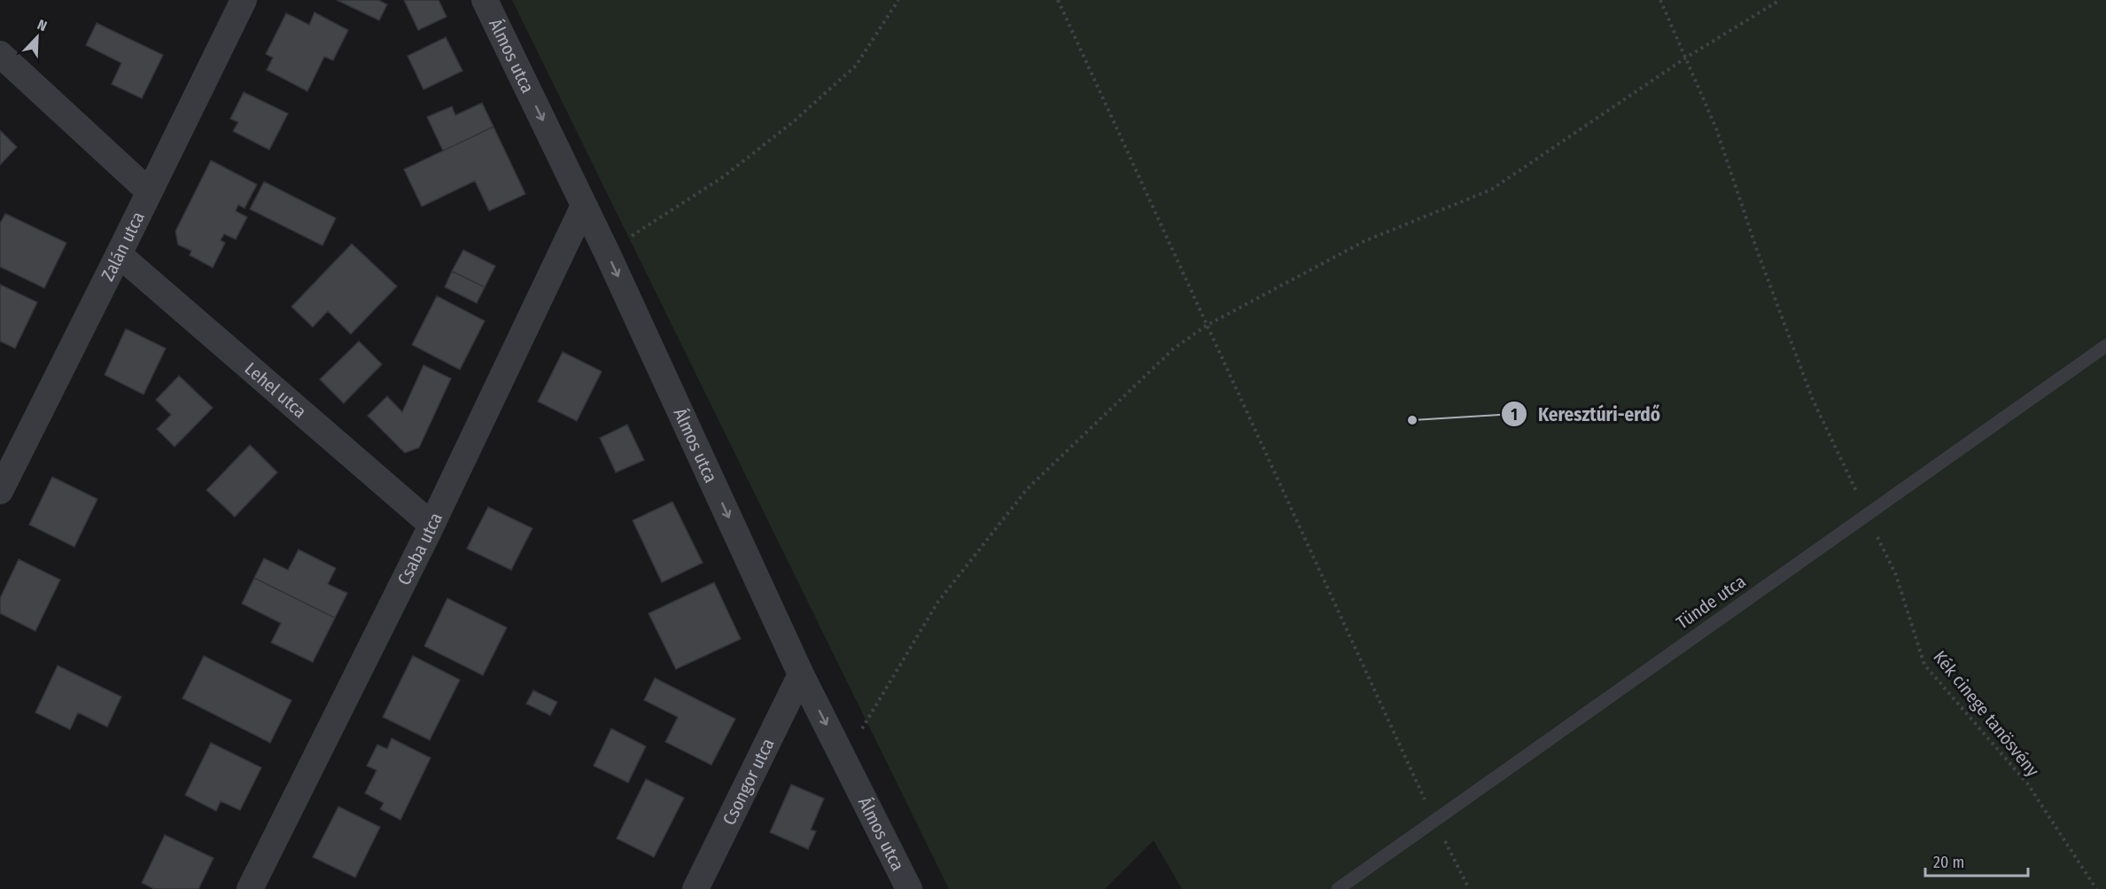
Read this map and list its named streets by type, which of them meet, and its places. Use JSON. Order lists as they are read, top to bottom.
{
  "streets": {
    "street": [
      "Álmos utca",
      "Zalán utca",
      "Lehel utca",
      "Csaba utca",
      "Csongor utca"
    ],
    "lane": ["Tünde utca"],
    "path": ["Kék cinege tanösvény"]
  },
  "crossings": [
    ["Álmos utca", "Csaba utca"],
    ["Álmos utca", "Csongor utca"],
    ["Zalán utca", "Lehel utca"],
    ["Lehel utca", "Csaba utca"],
    ["Tünde utca", "Kék cinege tanösvény"]
  ],
  "one_way": ["Álmos utca"],
  "places": ["Keresztúri-erdő"],
  "scale_bar": "20 m",
  "north": "top right"
}
